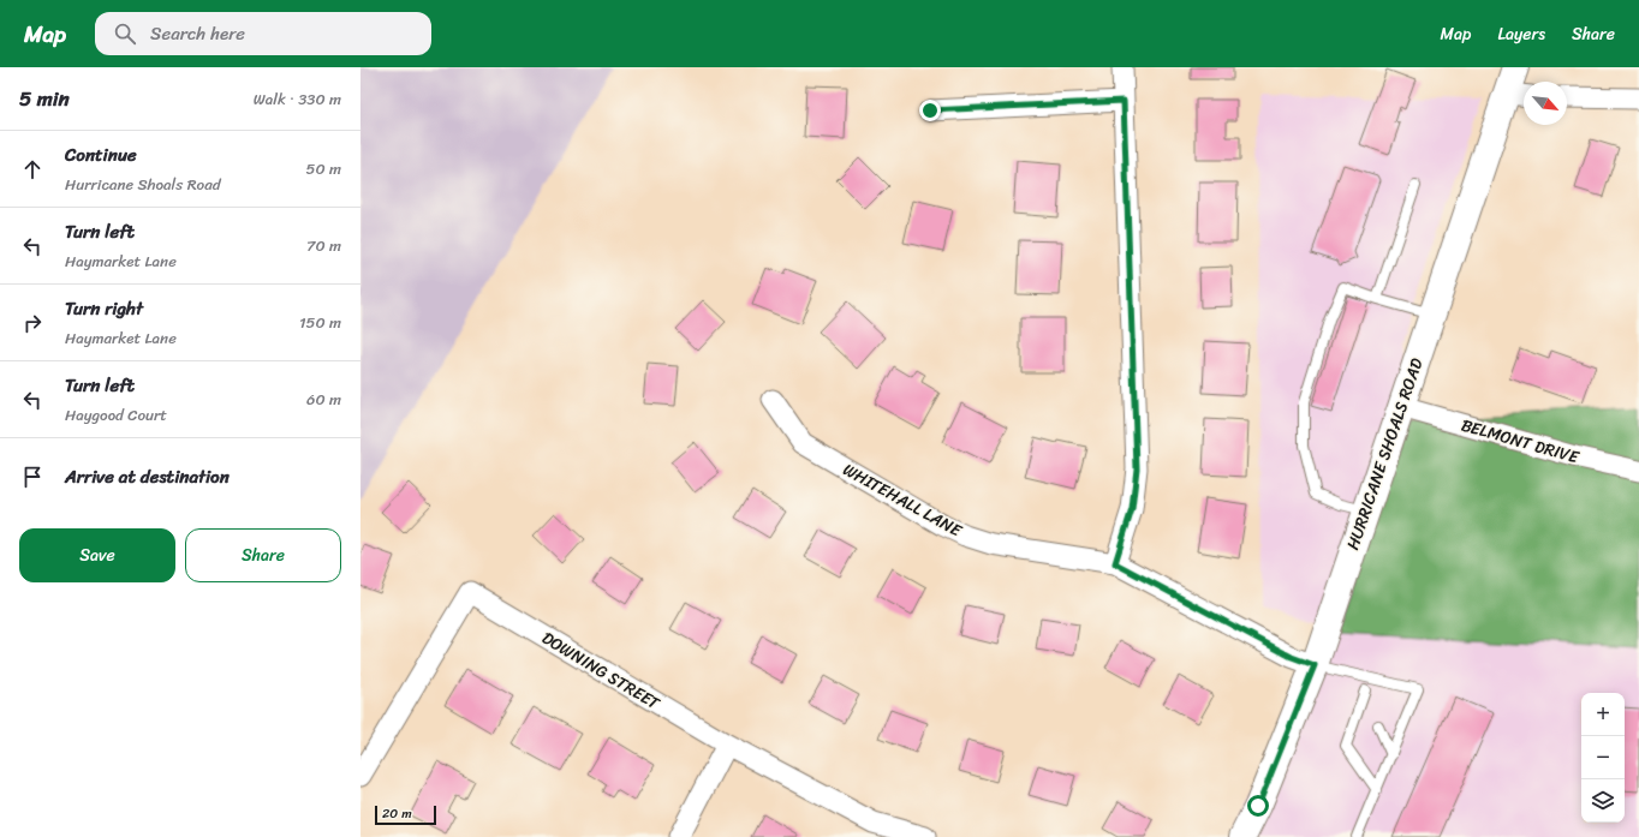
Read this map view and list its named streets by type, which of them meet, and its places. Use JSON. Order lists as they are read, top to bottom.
{
  "streets": {
    "street": [
      "BELMONT DRIVE",
      "HURRICANE SHOALS ROAD",
      "WHITEHALL LANE",
      "DOWNING STREET"
    ]
  },
  "crossings": [
    ["BELMONT DRIVE", "HURRICANE SHOALS ROAD"],
    ["HURRICANE SHOALS ROAD", "WHITEHALL LANE"]
  ],
  "scale_bar": "20 m",
  "north": "bottom right",
  "page": {
    "header": "Map",
    "search": "Search here",
    "nav": ["Map", "Layers", "Share"],
    "heading": ["5 min", "Walk · 330 m"],
    "list": [
      ["Continue", "Hurricane Shoals Road", "50 m"],
      ["Turn left", "Haymarket Lane", "70 m"],
      ["Turn right", "Haymarket Lane", "150 m"],
      ["Turn left", "Haygood Court", "60 m"],
      "Arrive at destination"
    ],
    "buttons": ["Save", "Share"],
    "map_buttons": ["+", "−"],
    "scale": "20 m"
  }
}
